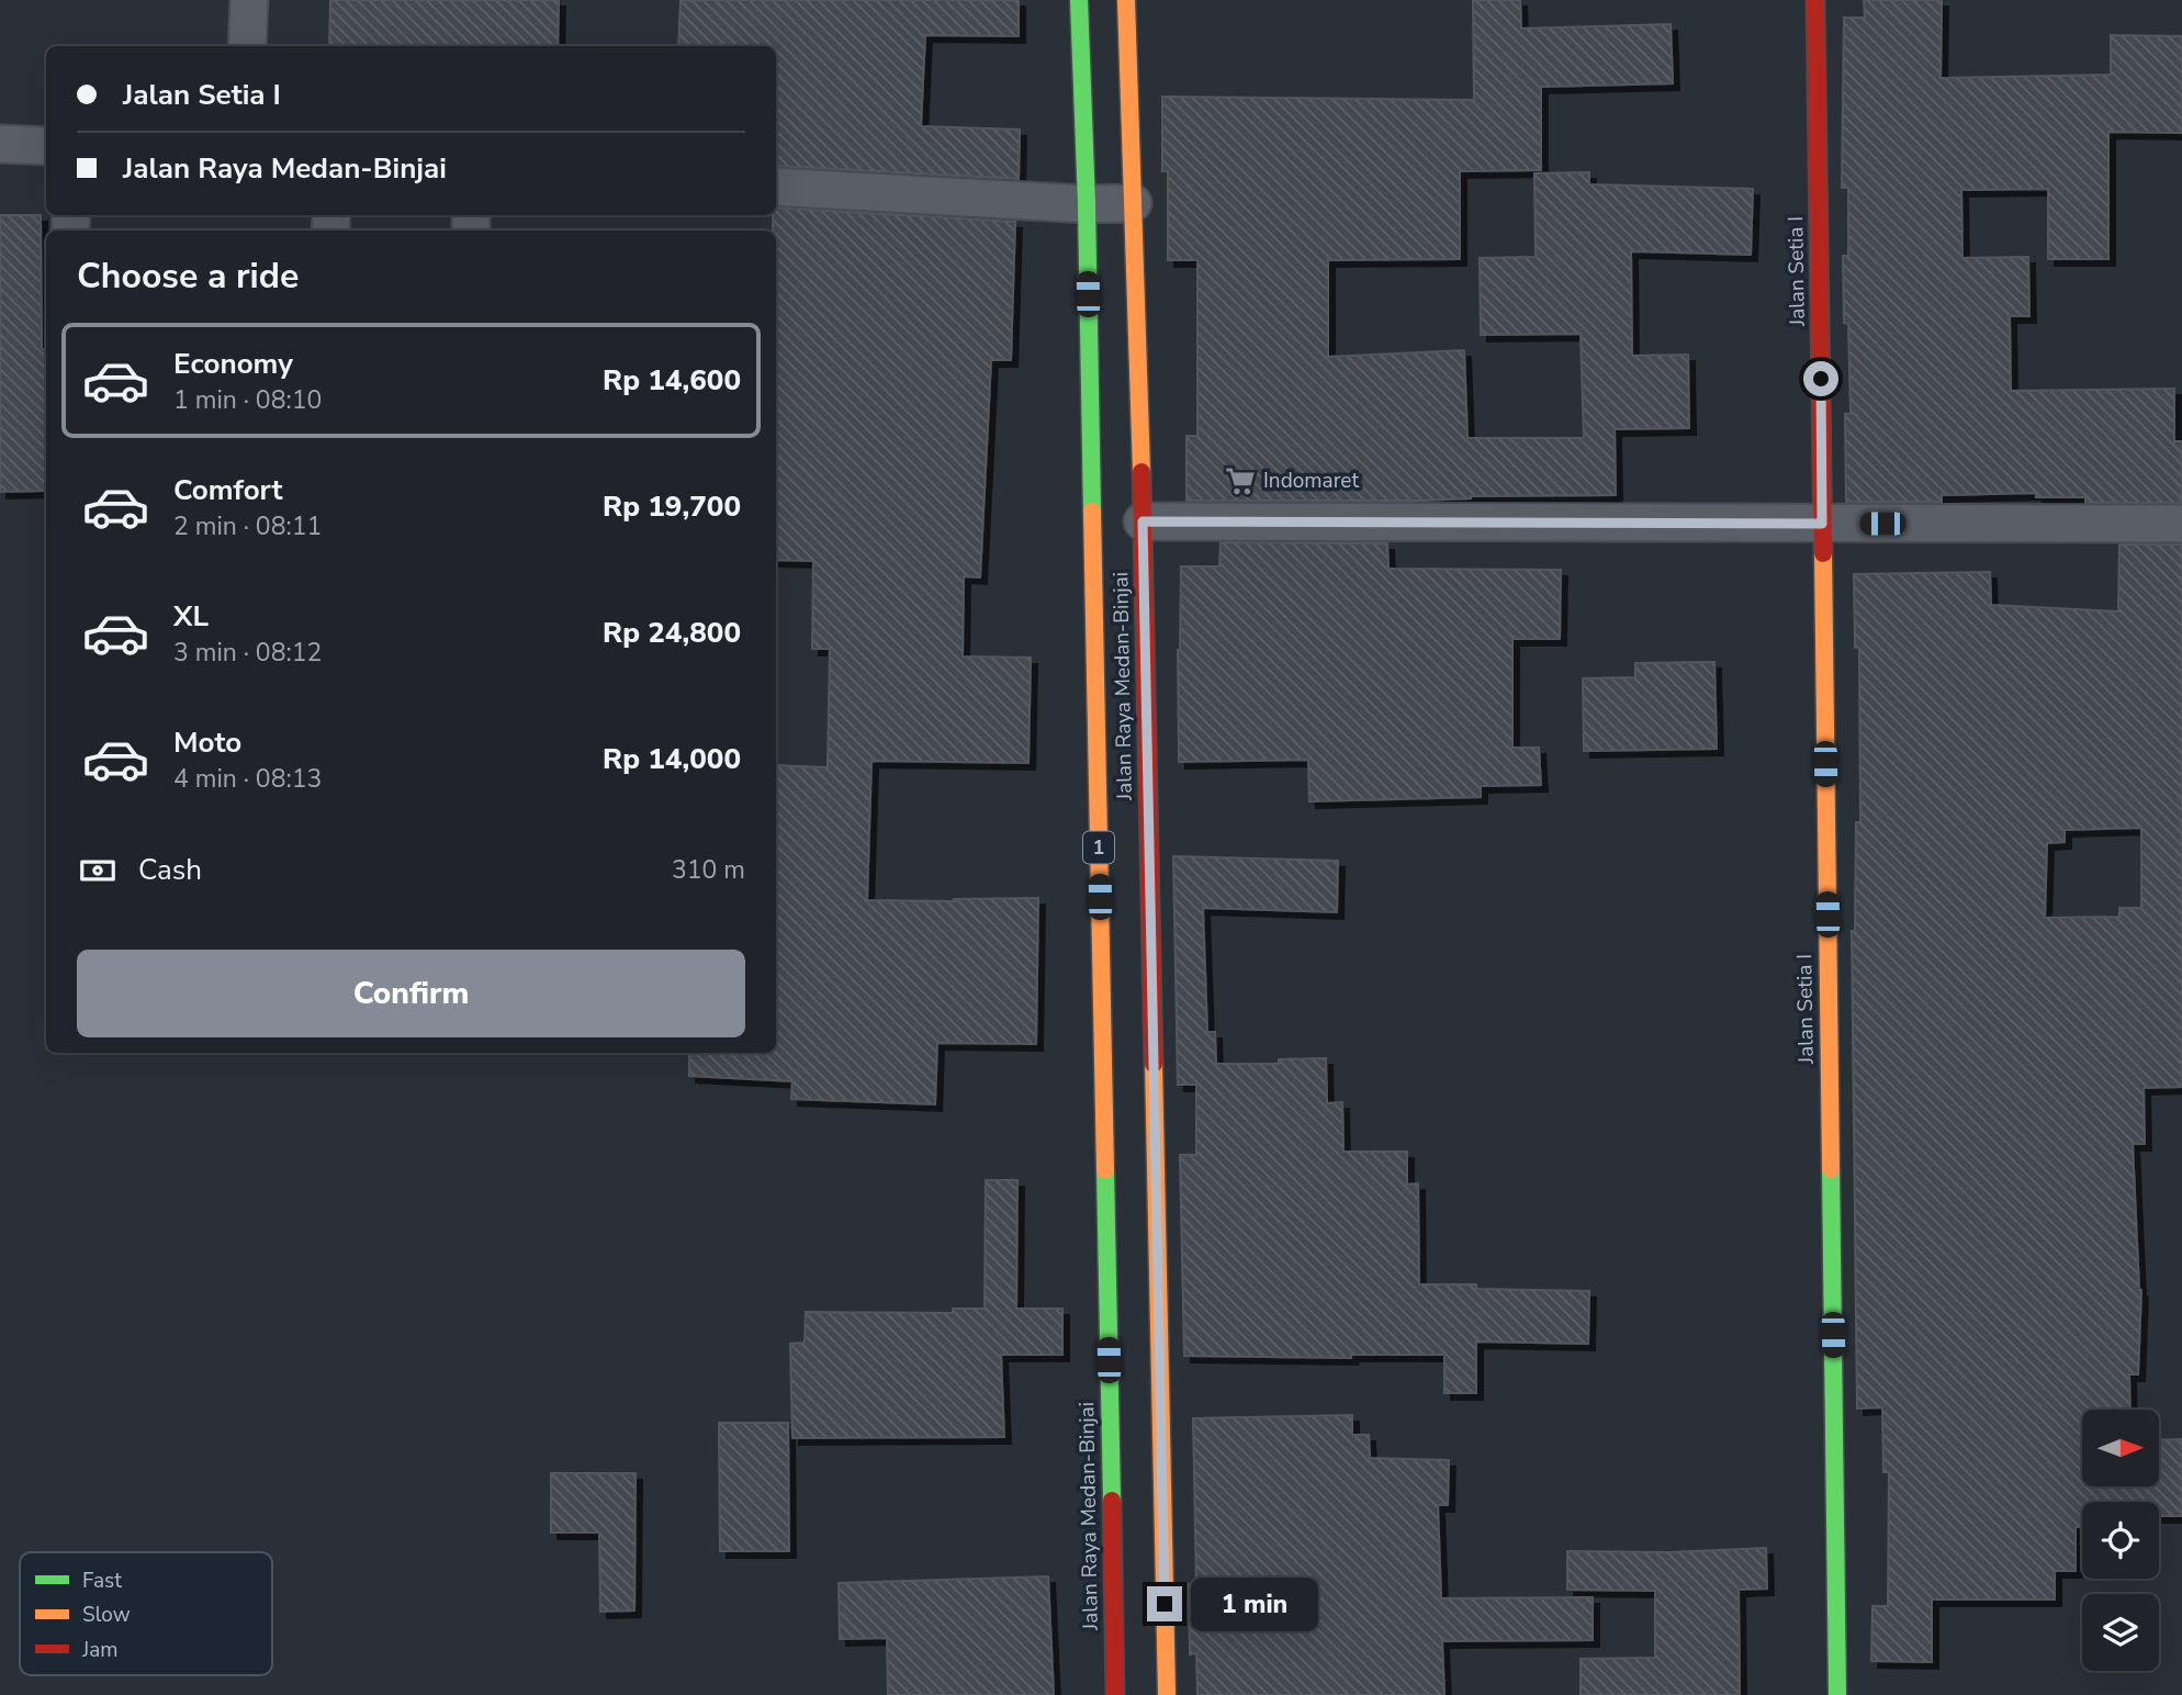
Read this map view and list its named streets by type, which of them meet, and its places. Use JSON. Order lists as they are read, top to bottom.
{
  "streets": {
    "main road": ["Jalan Setia I", "Jalan Raya Medan-Binjai", "1"]
  },
  "places": {
    "supermarket": ["Indomaret"]
  },
  "legend": ["Fast", "Slow", "Jam"],
  "north": "right",
  "page": {
    "banner": ["Jalan Setia I", "Jalan Raya Medan-Binjai"],
    "heading": "Choose a ride",
    "list": [
      {
        "name": "Economy",
        "note": "1 min · 08:10",
        "value": "Rp 14,600"
      },
      {
        "name": "Comfort",
        "note": "2 min · 08:11",
        "value": "Rp 19,700"
      },
      {
        "name": "XL",
        "note": "3 min · 08:12",
        "value": "Rp 24,800"
      },
      {
        "name": "Moto",
        "note": "4 min · 08:13",
        "value": "Rp 14,000"
      }
    ],
    "pay": ["Cash", "310 m"],
    "buttons": "Confirm",
    "bubble": "1 min"
  }
}
